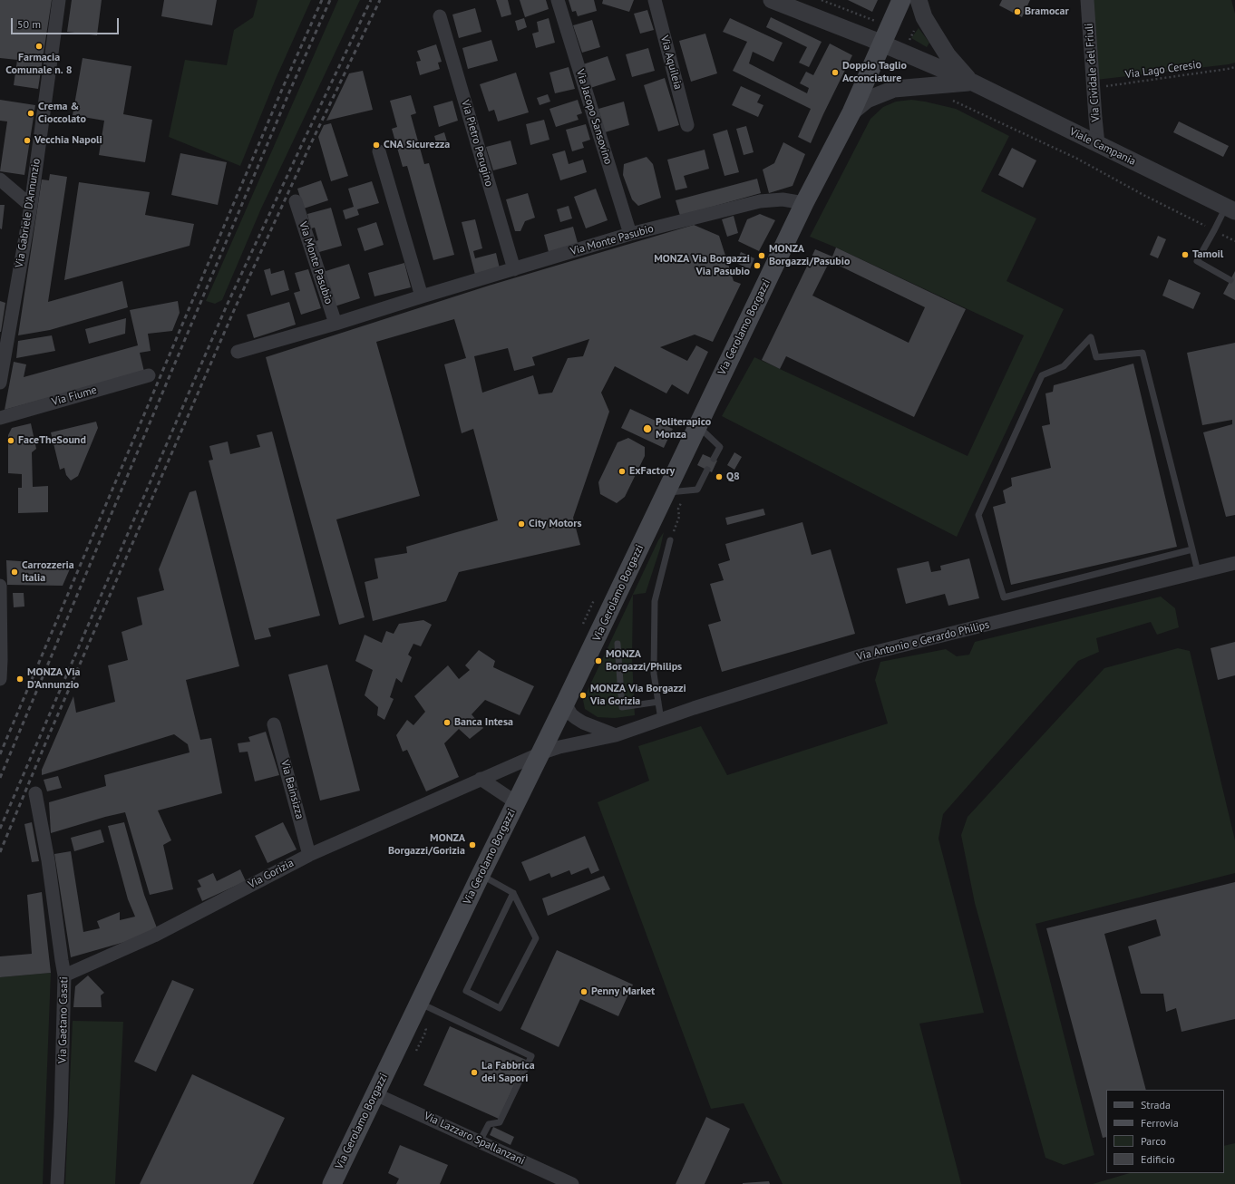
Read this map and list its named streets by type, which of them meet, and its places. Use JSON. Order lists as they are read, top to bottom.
{
  "streets": {
    "main road": ["Via Gerolamo Borgazzi"],
    "street": [
      "Via Aquileia",
      "Via Cividale del Friuli",
      "Via Jacopo Sansovino",
      "Via Pietro Perugino",
      "Viale Campania",
      "Via Gabriele D'Annunzio",
      "Via Monte Pasubio",
      "Via Fiume",
      "Via Antonio e Gerardo Philips",
      "Via Bainsizza",
      "Via Gorizia",
      "Via Gaetano Casati",
      "Via Lazzaro Spallanzani"
    ],
    "path": ["Via Lago Ceresio"]
  },
  "crossings": [
    ["Via Lago Ceresio", "Via Cividale del Friuli"],
    ["Via Cividale del Friuli", "Viale Campania"],
    ["Via Jacopo Sansovino", "Via Monte Pasubio"],
    ["Via Pietro Perugino", "Via Monte Pasubio"],
    ["Viale Campania", "Via Gerolamo Borgazzi"],
    ["Via Monte Pasubio", "Via Gerolamo Borgazzi"],
    ["Via Gerolamo Borgazzi", "Via Antonio e Gerardo Philips"],
    ["Via Gerolamo Borgazzi", "Via Gorizia"],
    ["Via Gerolamo Borgazzi", "Via Lazzaro Spallanzani"],
    ["Via Antonio e Gerardo Philips", "Via Gorizia"],
    ["Via Bainsizza", "Via Gorizia"],
    ["Via Gorizia", "Via Gaetano Casati"]
  ],
  "places": [
    "Bramocar",
    "Farmacia Comunale n. 8",
    "Doppio Taglio Acconciature",
    "Crema & Cioccolato",
    "Vecchia Napoli",
    "CNA Sicurezza",
    "Tamoil",
    "MONZA Borgazzi/Pasubio",
    "MONZA Via Borgazzi Via Pasubio",
    "Politerapico Monza",
    "FaceTheSound",
    "ExFactory",
    "Q8",
    "City Motors",
    "Carrozzeria Italia",
    "MONZA Borgazzi/Philips",
    "MONZA Via D'Annunzio",
    "MONZA Via Borgazzi Via Gorizia",
    "Banca Intesa",
    "MONZA Borgazzi/Gorizia",
    "Penny Market",
    "La Fabbrica dei Sapori"
  ],
  "legend": [
    "Strada",
    "Ferrovia",
    "Parco",
    "Edificio"
  ],
  "scale_bar": "50 m"
}
